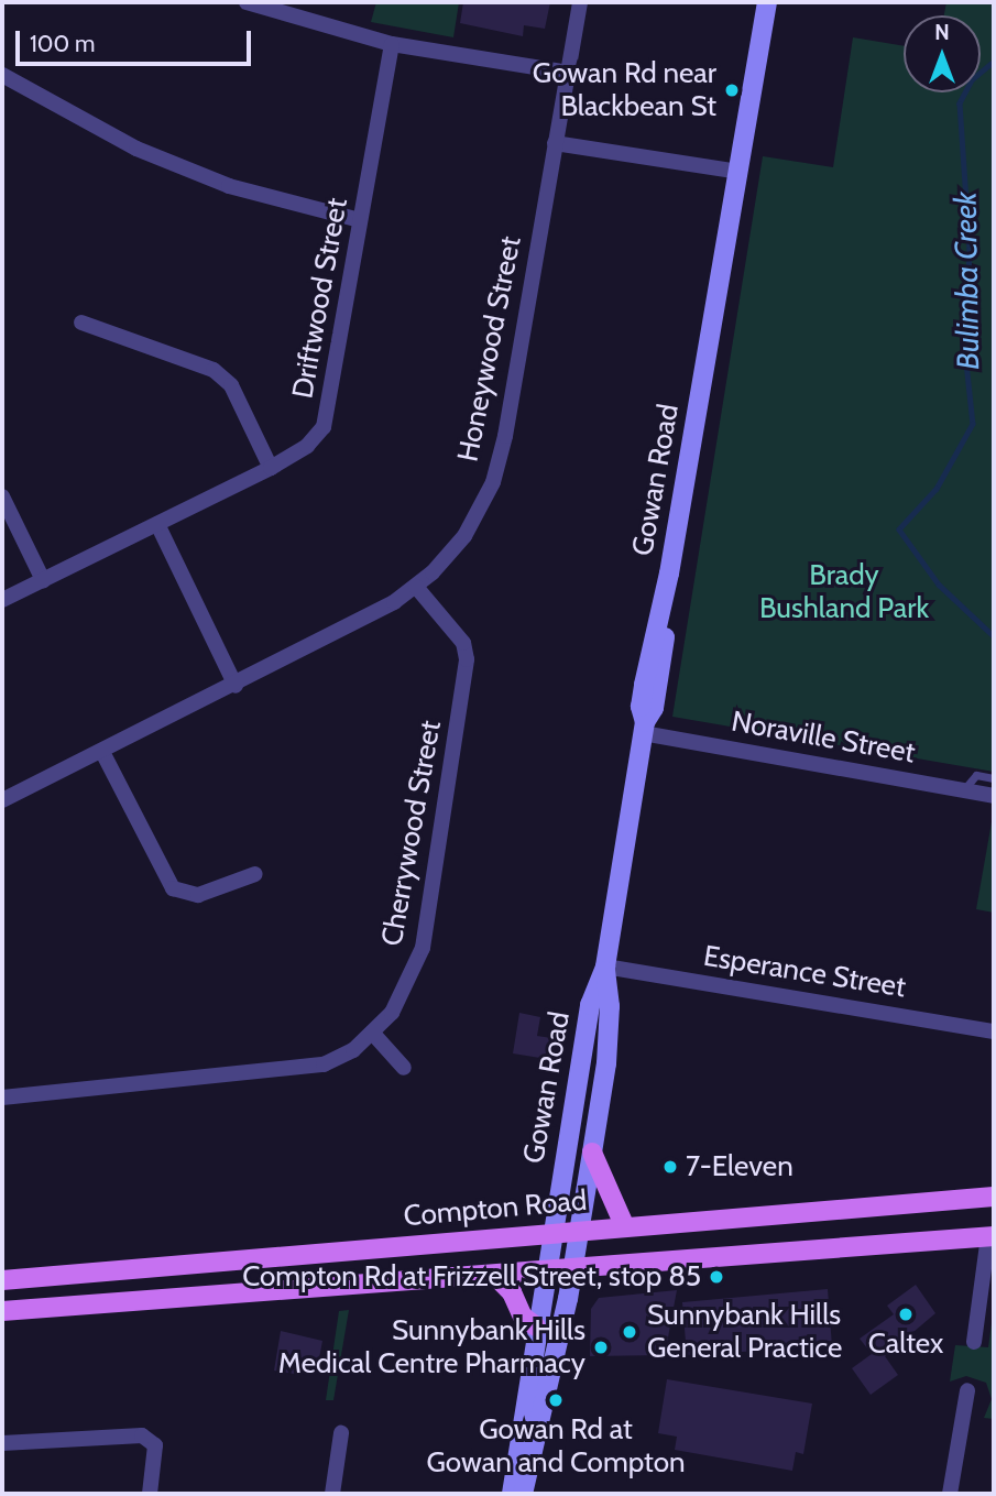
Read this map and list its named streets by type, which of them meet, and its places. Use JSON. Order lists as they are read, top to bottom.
{
  "streets": {
    "main road": ["Gowan Road", "Compton Road"],
    "street": [
      "Driftwood Street",
      "Honeywood Street",
      "Noraville Street",
      "Cherrywood Street",
      "Esperance Street"
    ]
  },
  "crossings": [
    ["Honeywood Street", "Cherrywood Street"],
    ["Gowan Road", "Noraville Street"],
    ["Gowan Road", "Esperance Street"],
    ["Gowan Road", "Compton Road"]
  ],
  "water": ["Bulimba Creek"],
  "parks": ["Brady Bushland Park"],
  "places": [
    "Gowan Rd near Blackbean St",
    "7-Eleven",
    "Compton Rd at Frizzell Street, stop 85",
    "Caltex",
    "Sunnybank Hills General Practice",
    "Sunnybank Hills Medical Centre Pharmacy",
    "Gowan Rd at Gowan and Compton"
  ],
  "scale_bar": "100 m",
  "north": "top"
}
